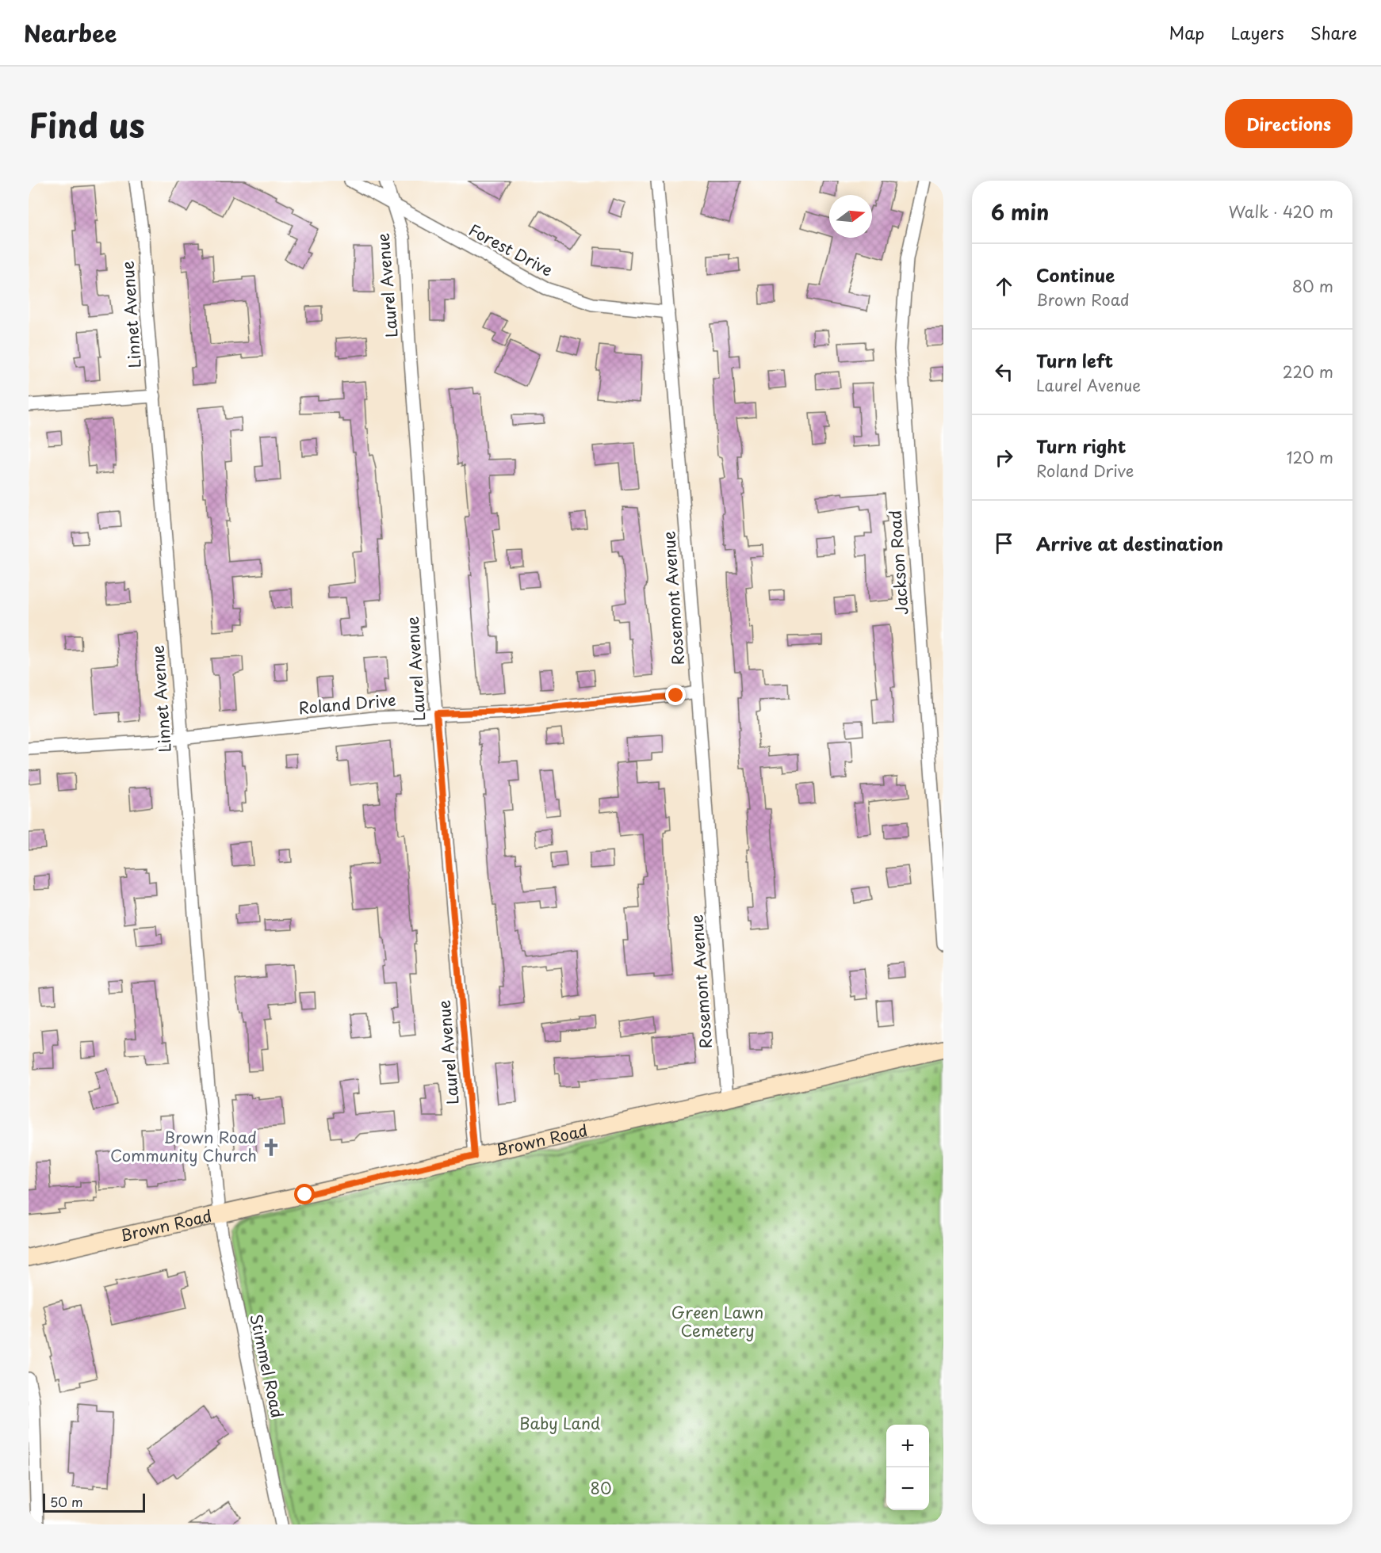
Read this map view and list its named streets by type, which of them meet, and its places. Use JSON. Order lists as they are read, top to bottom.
{
  "streets": {
    "main road": ["Brown Road"],
    "street": [
      "Forest Drive",
      "Laurel Avenue",
      "Linnet Avenue",
      "Jackson Road",
      "Rosemont Avenue",
      "Roland Drive",
      "Stimmel Road"
    ]
  },
  "crossings": [
    ["Forest Drive", "Laurel Avenue"],
    ["Forest Drive", "Rosemont Avenue"],
    ["Laurel Avenue", "Roland Drive"],
    ["Laurel Avenue", "Brown Road"],
    ["Linnet Avenue", "Roland Drive"],
    ["Linnet Avenue", "Brown Road"],
    ["Linnet Avenue", "Stimmel Road"],
    ["Rosemont Avenue", "Roland Drive"],
    ["Rosemont Avenue", "Brown Road"],
    ["Brown Road", "Stimmel Road"]
  ],
  "parks": ["Green Lawn Cemetery", "Baby Land", "80"],
  "places": {
    "church": ["Brown Road Community Church"]
  },
  "scale_bar": "50 m",
  "north": "right",
  "page": {
    "header": "Nearbee",
    "nav": ["Map", "Layers", "Share"],
    "title": "Find us",
    "buttons": "Directions",
    "heading": ["6 min", "Walk · 420 m"],
    "list": [
      ["Continue", "Brown Road", "80 m"],
      ["Turn left", "Laurel Avenue", "220 m"],
      ["Turn right", "Roland Drive", "120 m"],
      "Arrive at destination"
    ],
    "map_buttons": ["+", "−"],
    "scale": "50 m"
  }
}
